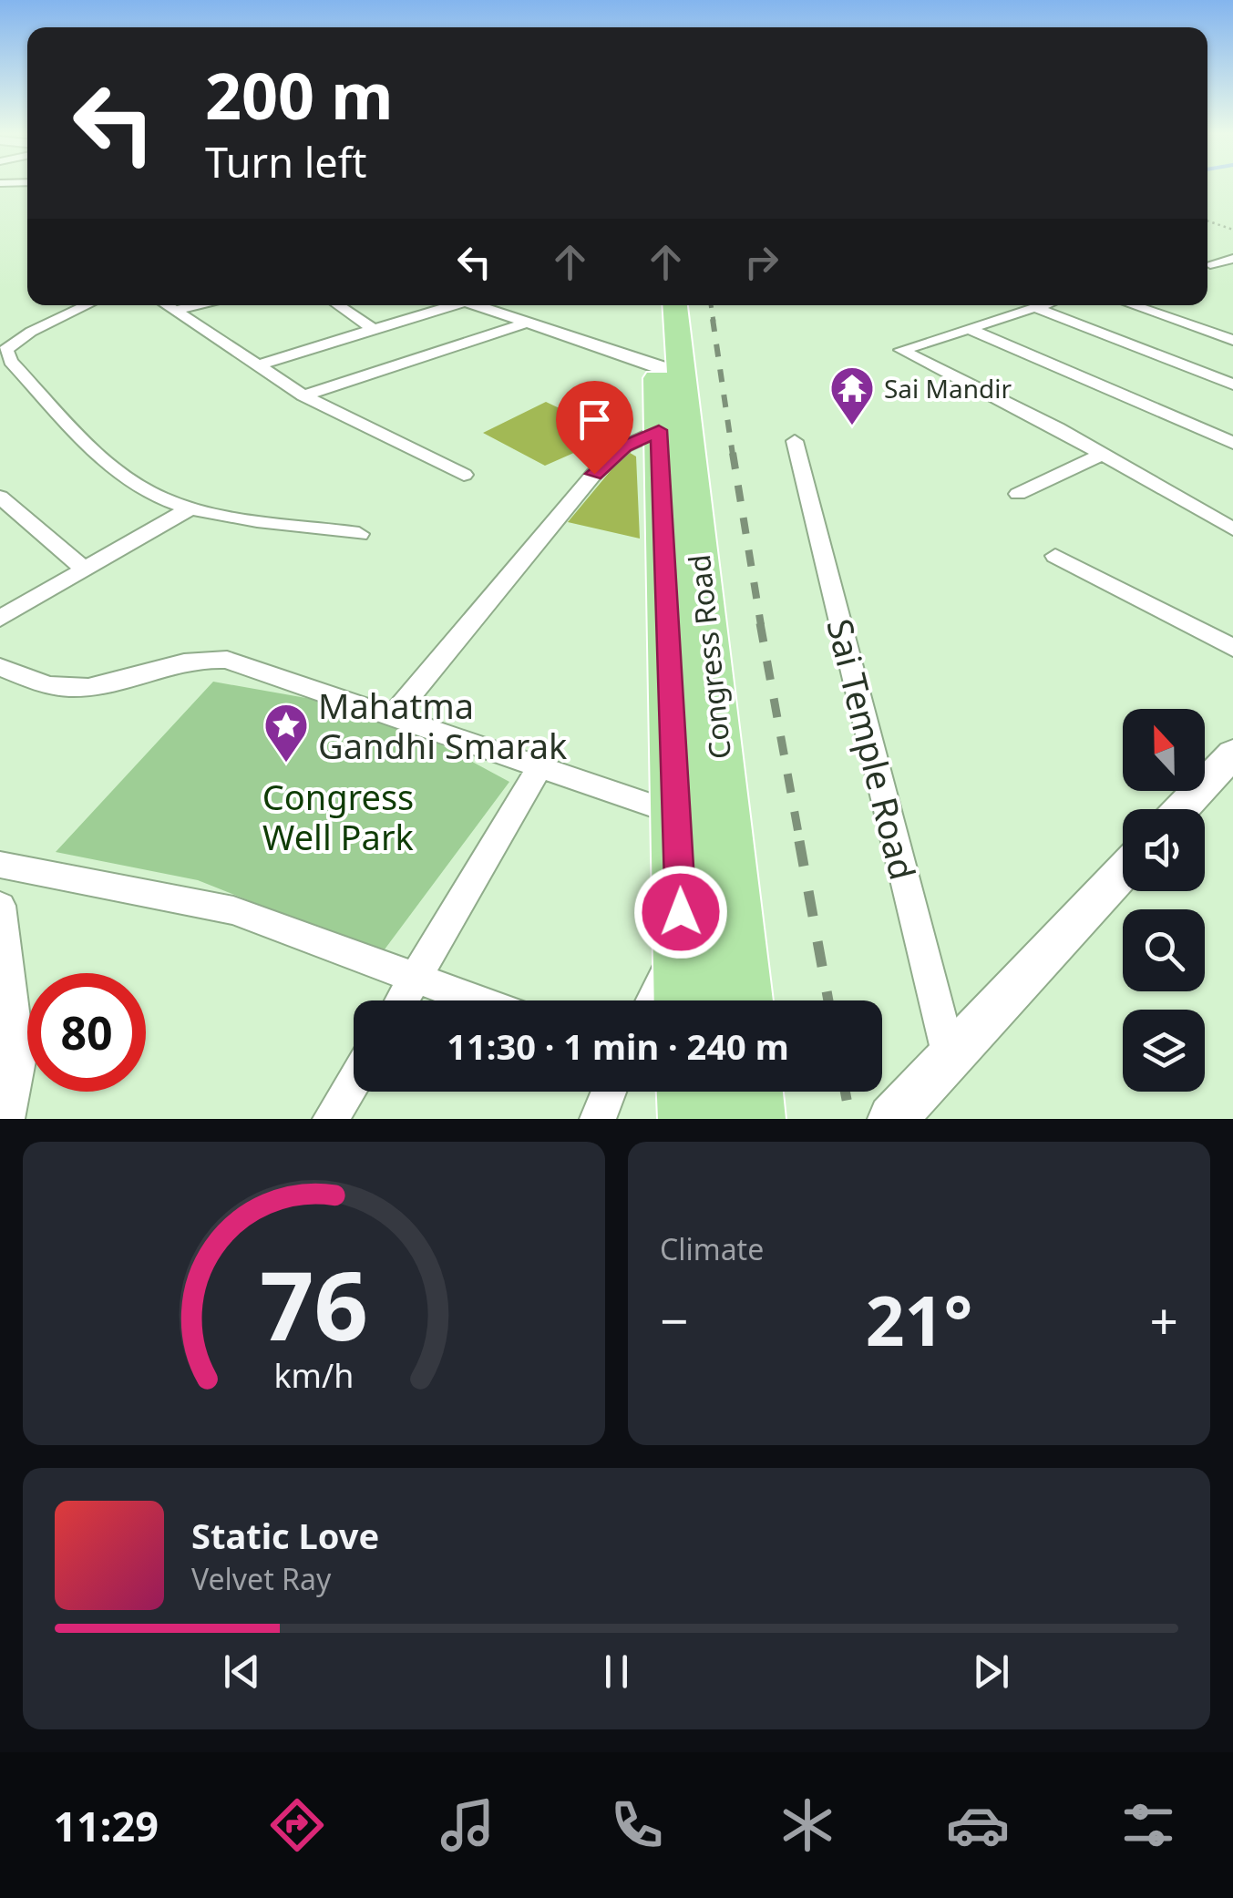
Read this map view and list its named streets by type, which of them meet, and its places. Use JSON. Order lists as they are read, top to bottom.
{
  "streets": {
    "highway": ["Congress Road"],
    "street": ["Sai Temple Road"]
  },
  "parks": ["Congress Well Park"],
  "places": {
    "temple": ["Sai Mandir"],
    "place": ["Mahatma Gandhi Smarak"]
  },
  "north": "top",
  "page": {
    "turn": ["200 m", "Turn left"],
    "limit": "80",
    "trip": "11:30 · 1 min · 240 m",
    "tile": "Climate",
    "heat": ["−", "21°", "+"],
    "song": ["Static Love", "Velvet Ray"],
    "tabs": "11:29",
    "gauge": ["76", "km/h"]
  }
}
